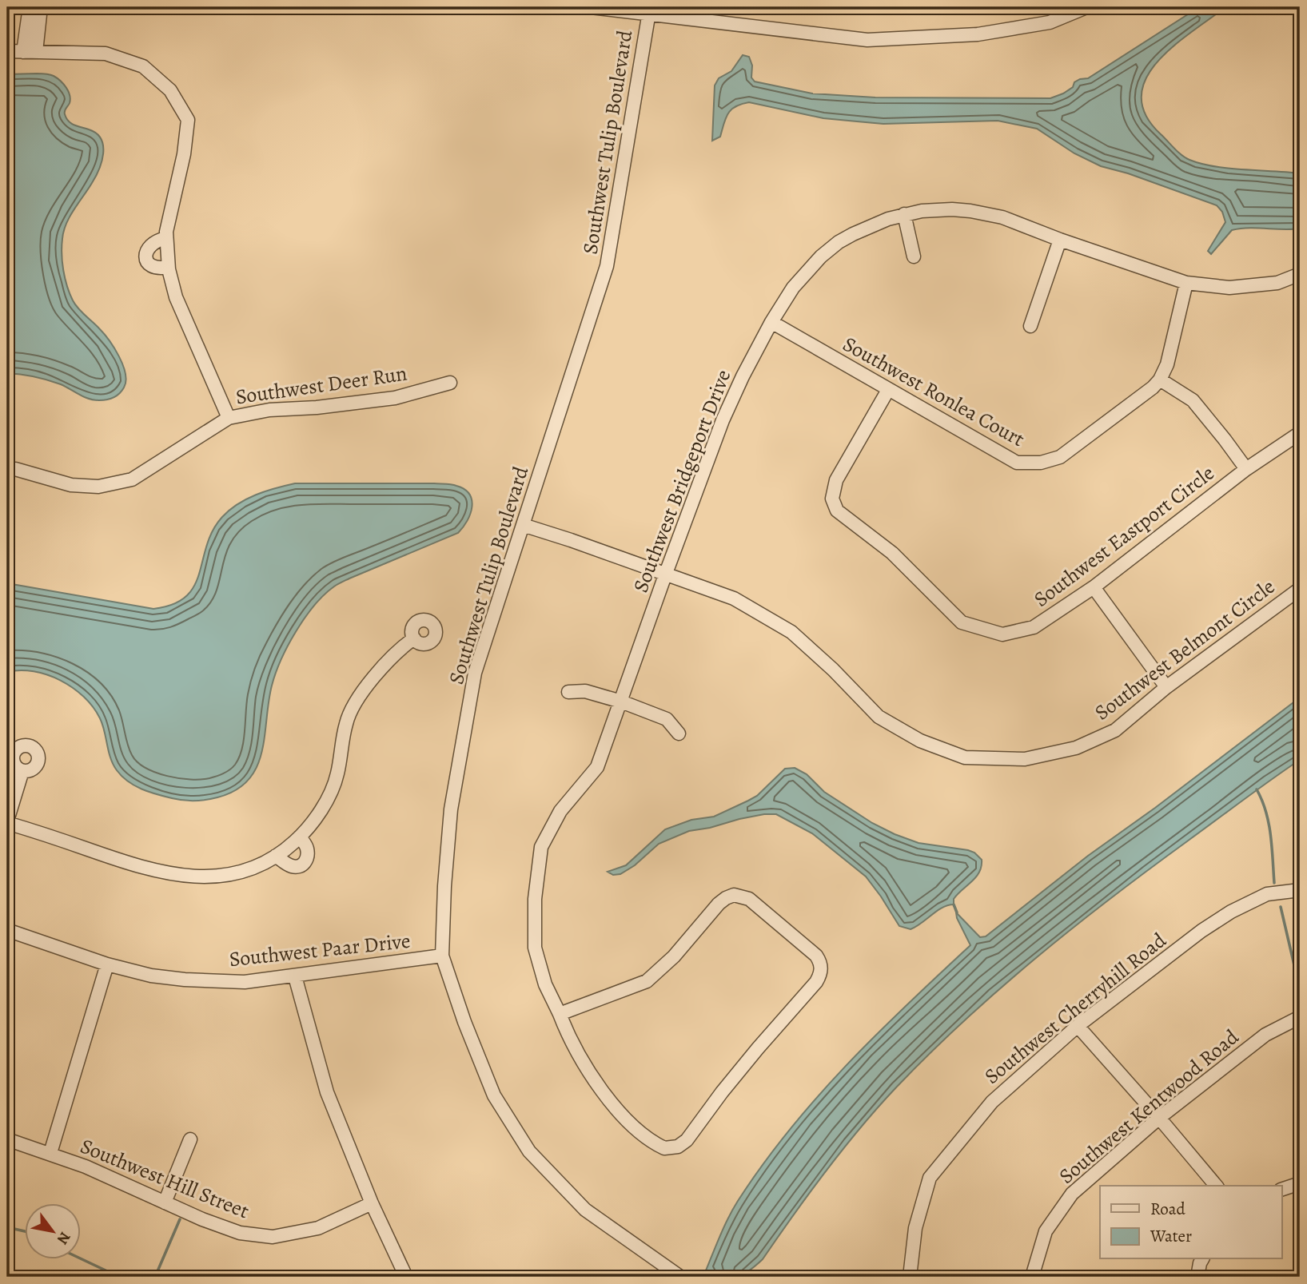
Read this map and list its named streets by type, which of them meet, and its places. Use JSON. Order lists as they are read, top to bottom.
{
  "streets": {
    "street": [
      "Southwest Tulip Boulevard",
      "Southwest Deer Run",
      "Southwest Ronlea Court",
      "Southwest Bridgeport Drive",
      "Southwest Eastport Circle",
      "Southwest Belmont Circle",
      "Southwest Paar Drive",
      "Southwest Cherryhill Road",
      "Southwest Kentwood Road",
      "Southwest Hill Street"
    ]
  },
  "crossings": [
    ["Southwest Tulip Boulevard", "Southwest Belmont Circle"],
    ["Southwest Tulip Boulevard", "Southwest Paar Drive"],
    ["Southwest Ronlea Court", "Southwest Bridgeport Drive"],
    ["Southwest Ronlea Court", "Southwest Eastport Circle"],
    ["Southwest Bridgeport Drive", "Southwest Belmont Circle"]
  ],
  "legend": ["Road", "Water"],
  "north": "bottom right"
}
